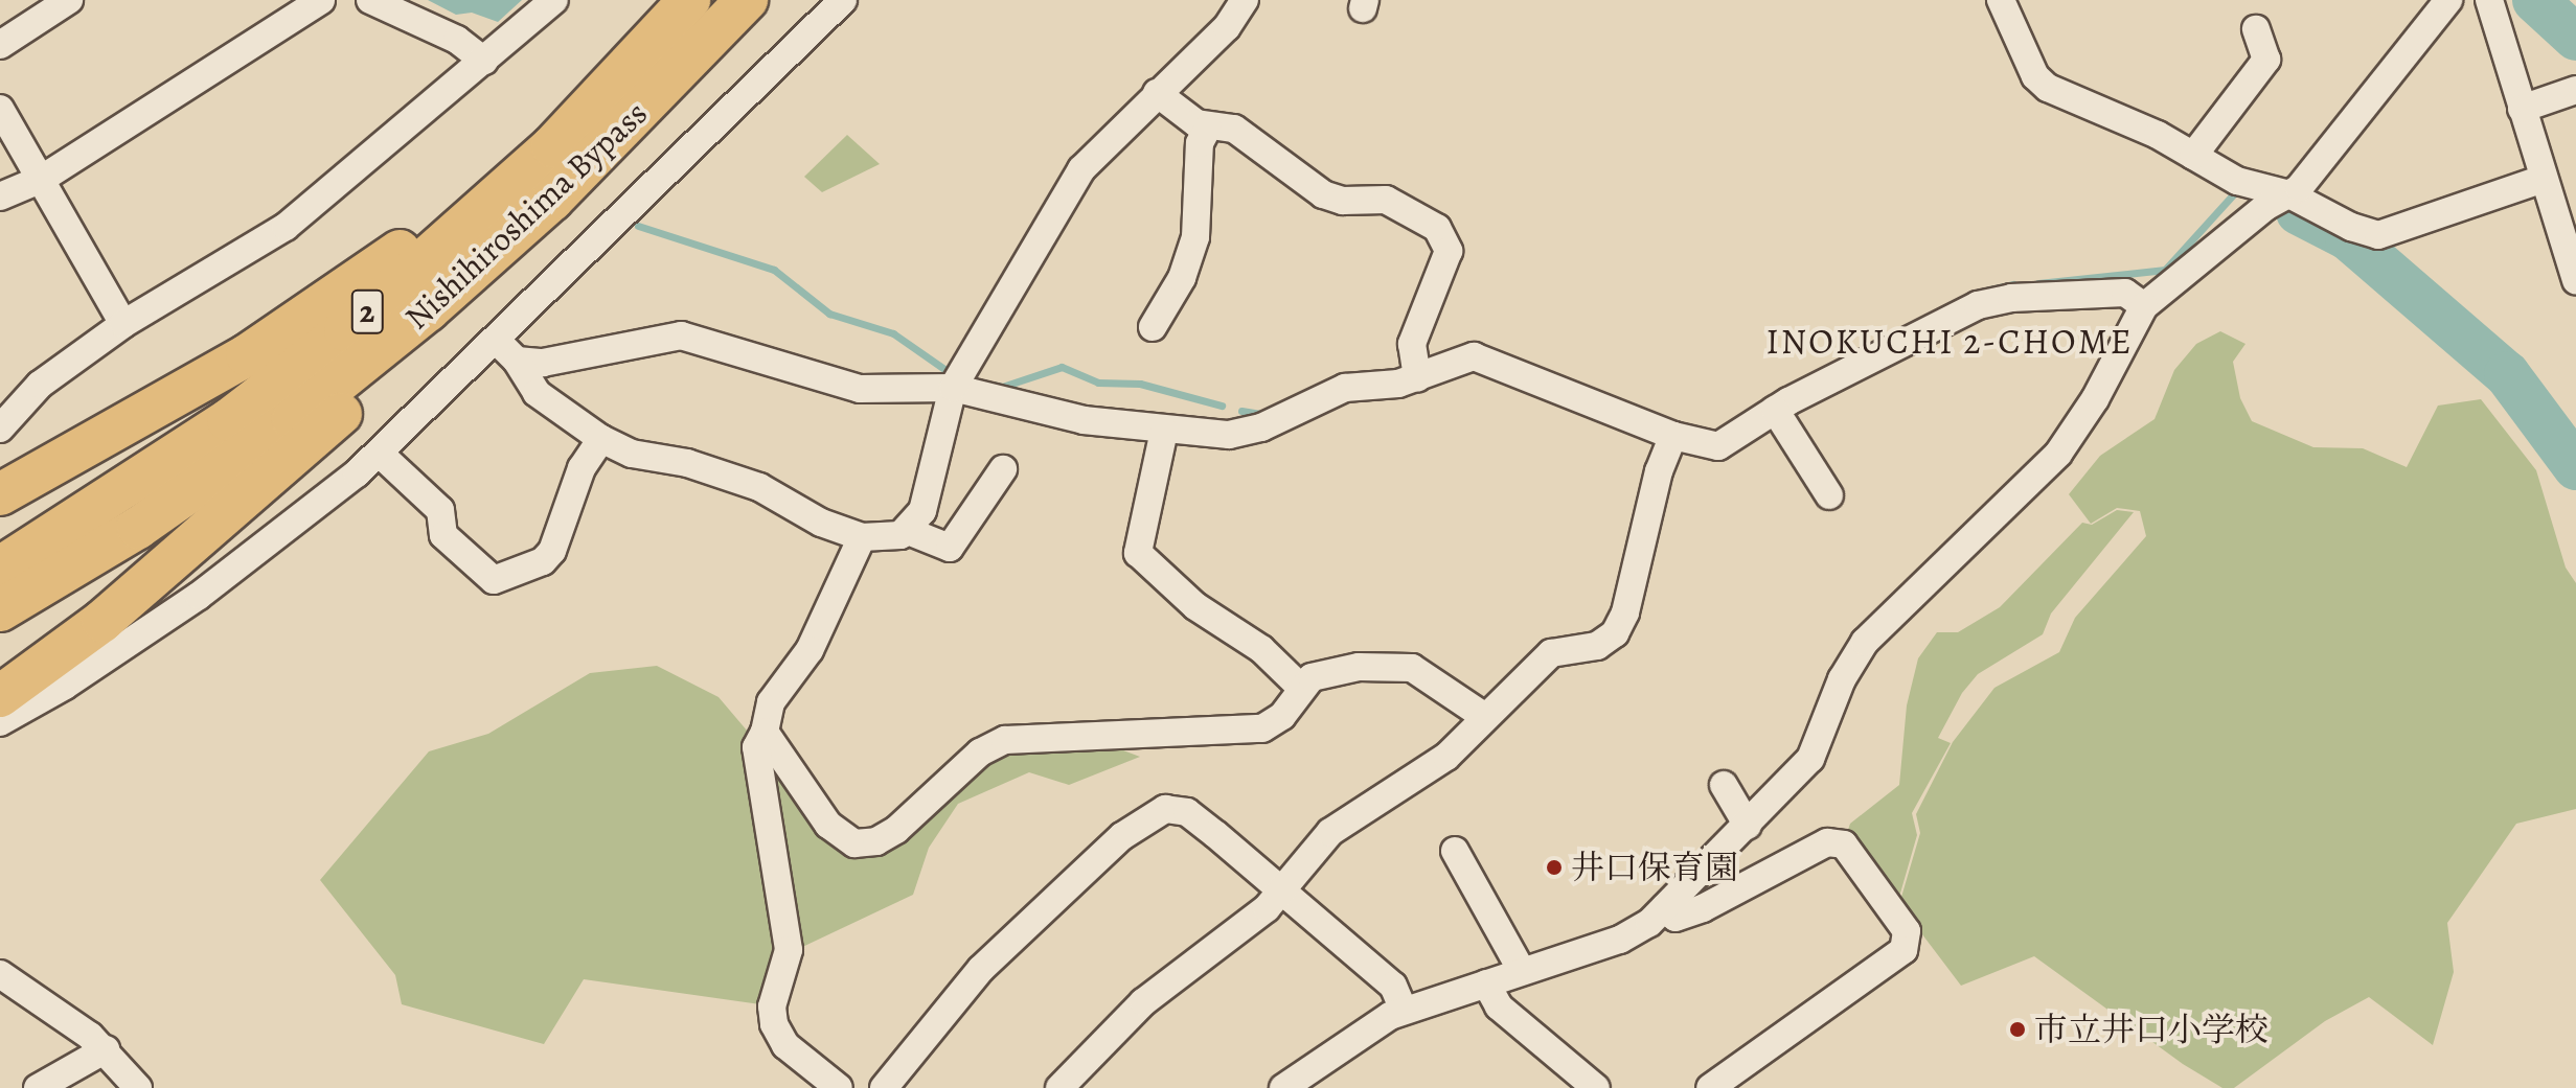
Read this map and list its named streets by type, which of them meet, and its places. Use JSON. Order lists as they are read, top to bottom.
{
  "streets": {
    "highway": ["Nishihiroshima Bypass", "2"]
  },
  "districts": ["INOKUCHI 2-CHOME"],
  "places": ["井口保育園", "市立井口小学校"]
}
